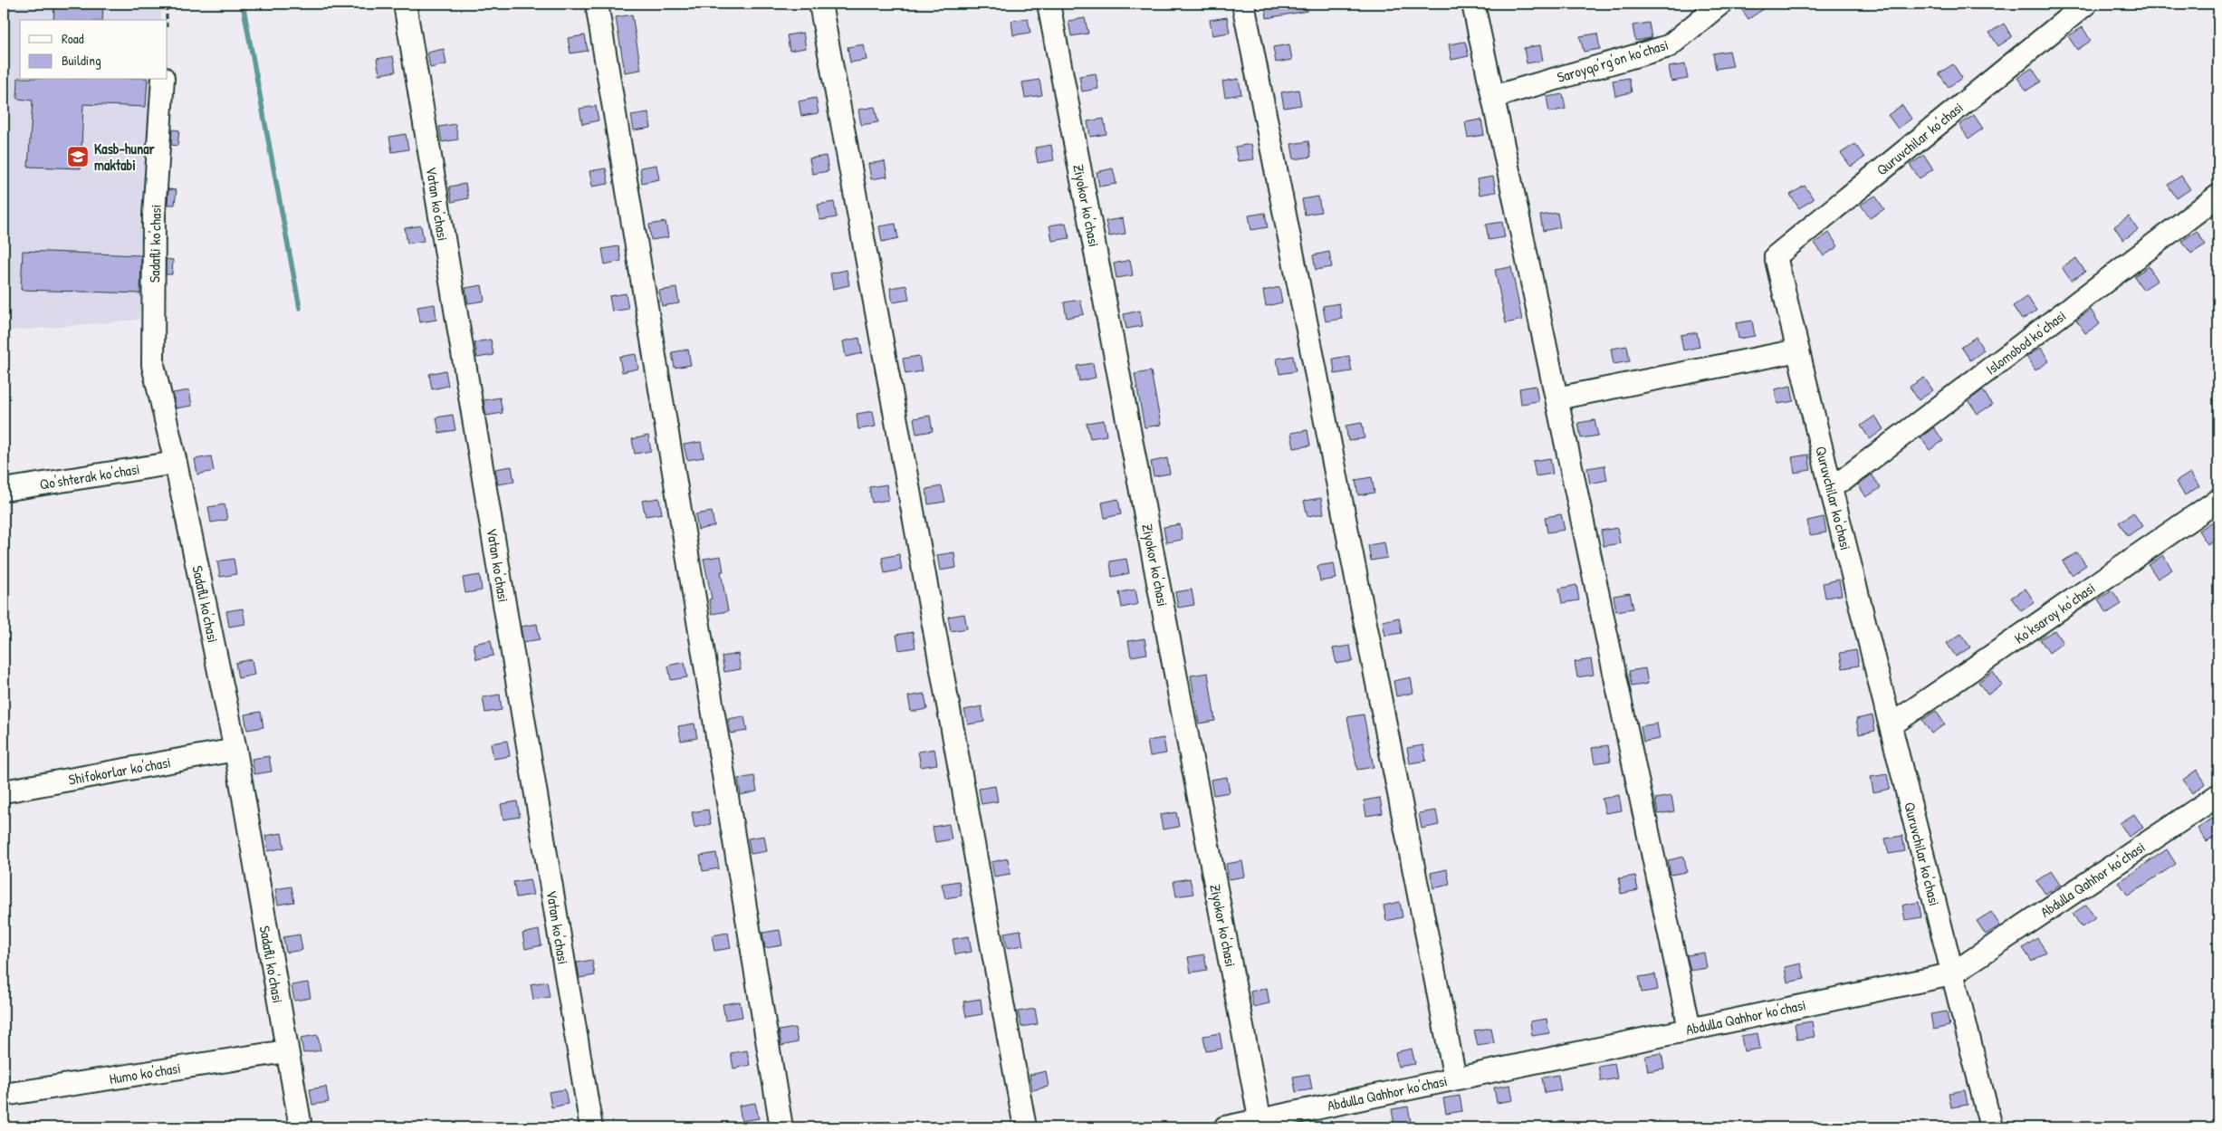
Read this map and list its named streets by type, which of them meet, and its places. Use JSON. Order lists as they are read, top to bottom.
{
  "streets": {
    "street": [
      "Saroyqo'rg'on ko'chasi",
      "Quruvchilar ko'chasi",
      "Vatan ko'chasi",
      "Ziyokor ko'chasi",
      "Sadafli ko'chasi",
      "Islomobod ko'chasi",
      "Qo'shterak ko'chasi",
      "Ko'ksaroy ko'chasi",
      "Shifokorlar ko'chasi",
      "Abdulla Qahhor ko'chasi",
      "Humo ko'chasi"
    ]
  },
  "crossings": [
    ["Quruvchilar ko'chasi", "Islomobod ko'chasi"],
    ["Quruvchilar ko'chasi", "Ko'ksaroy ko'chasi"],
    ["Quruvchilar ko'chasi", "Abdulla Qahhor ko'chasi"],
    ["Ziyokor ko'chasi", "Abdulla Qahhor ko'chasi"],
    ["Sadafli ko'chasi", "Qo'shterak ko'chasi"],
    ["Sadafli ko'chasi", "Shifokorlar ko'chasi"],
    ["Sadafli ko'chasi", "Humo ko'chasi"]
  ],
  "places": {
    "school or university": ["Kasb-hunar maktabi"]
  },
  "legend": ["Road", "Building"]
}
